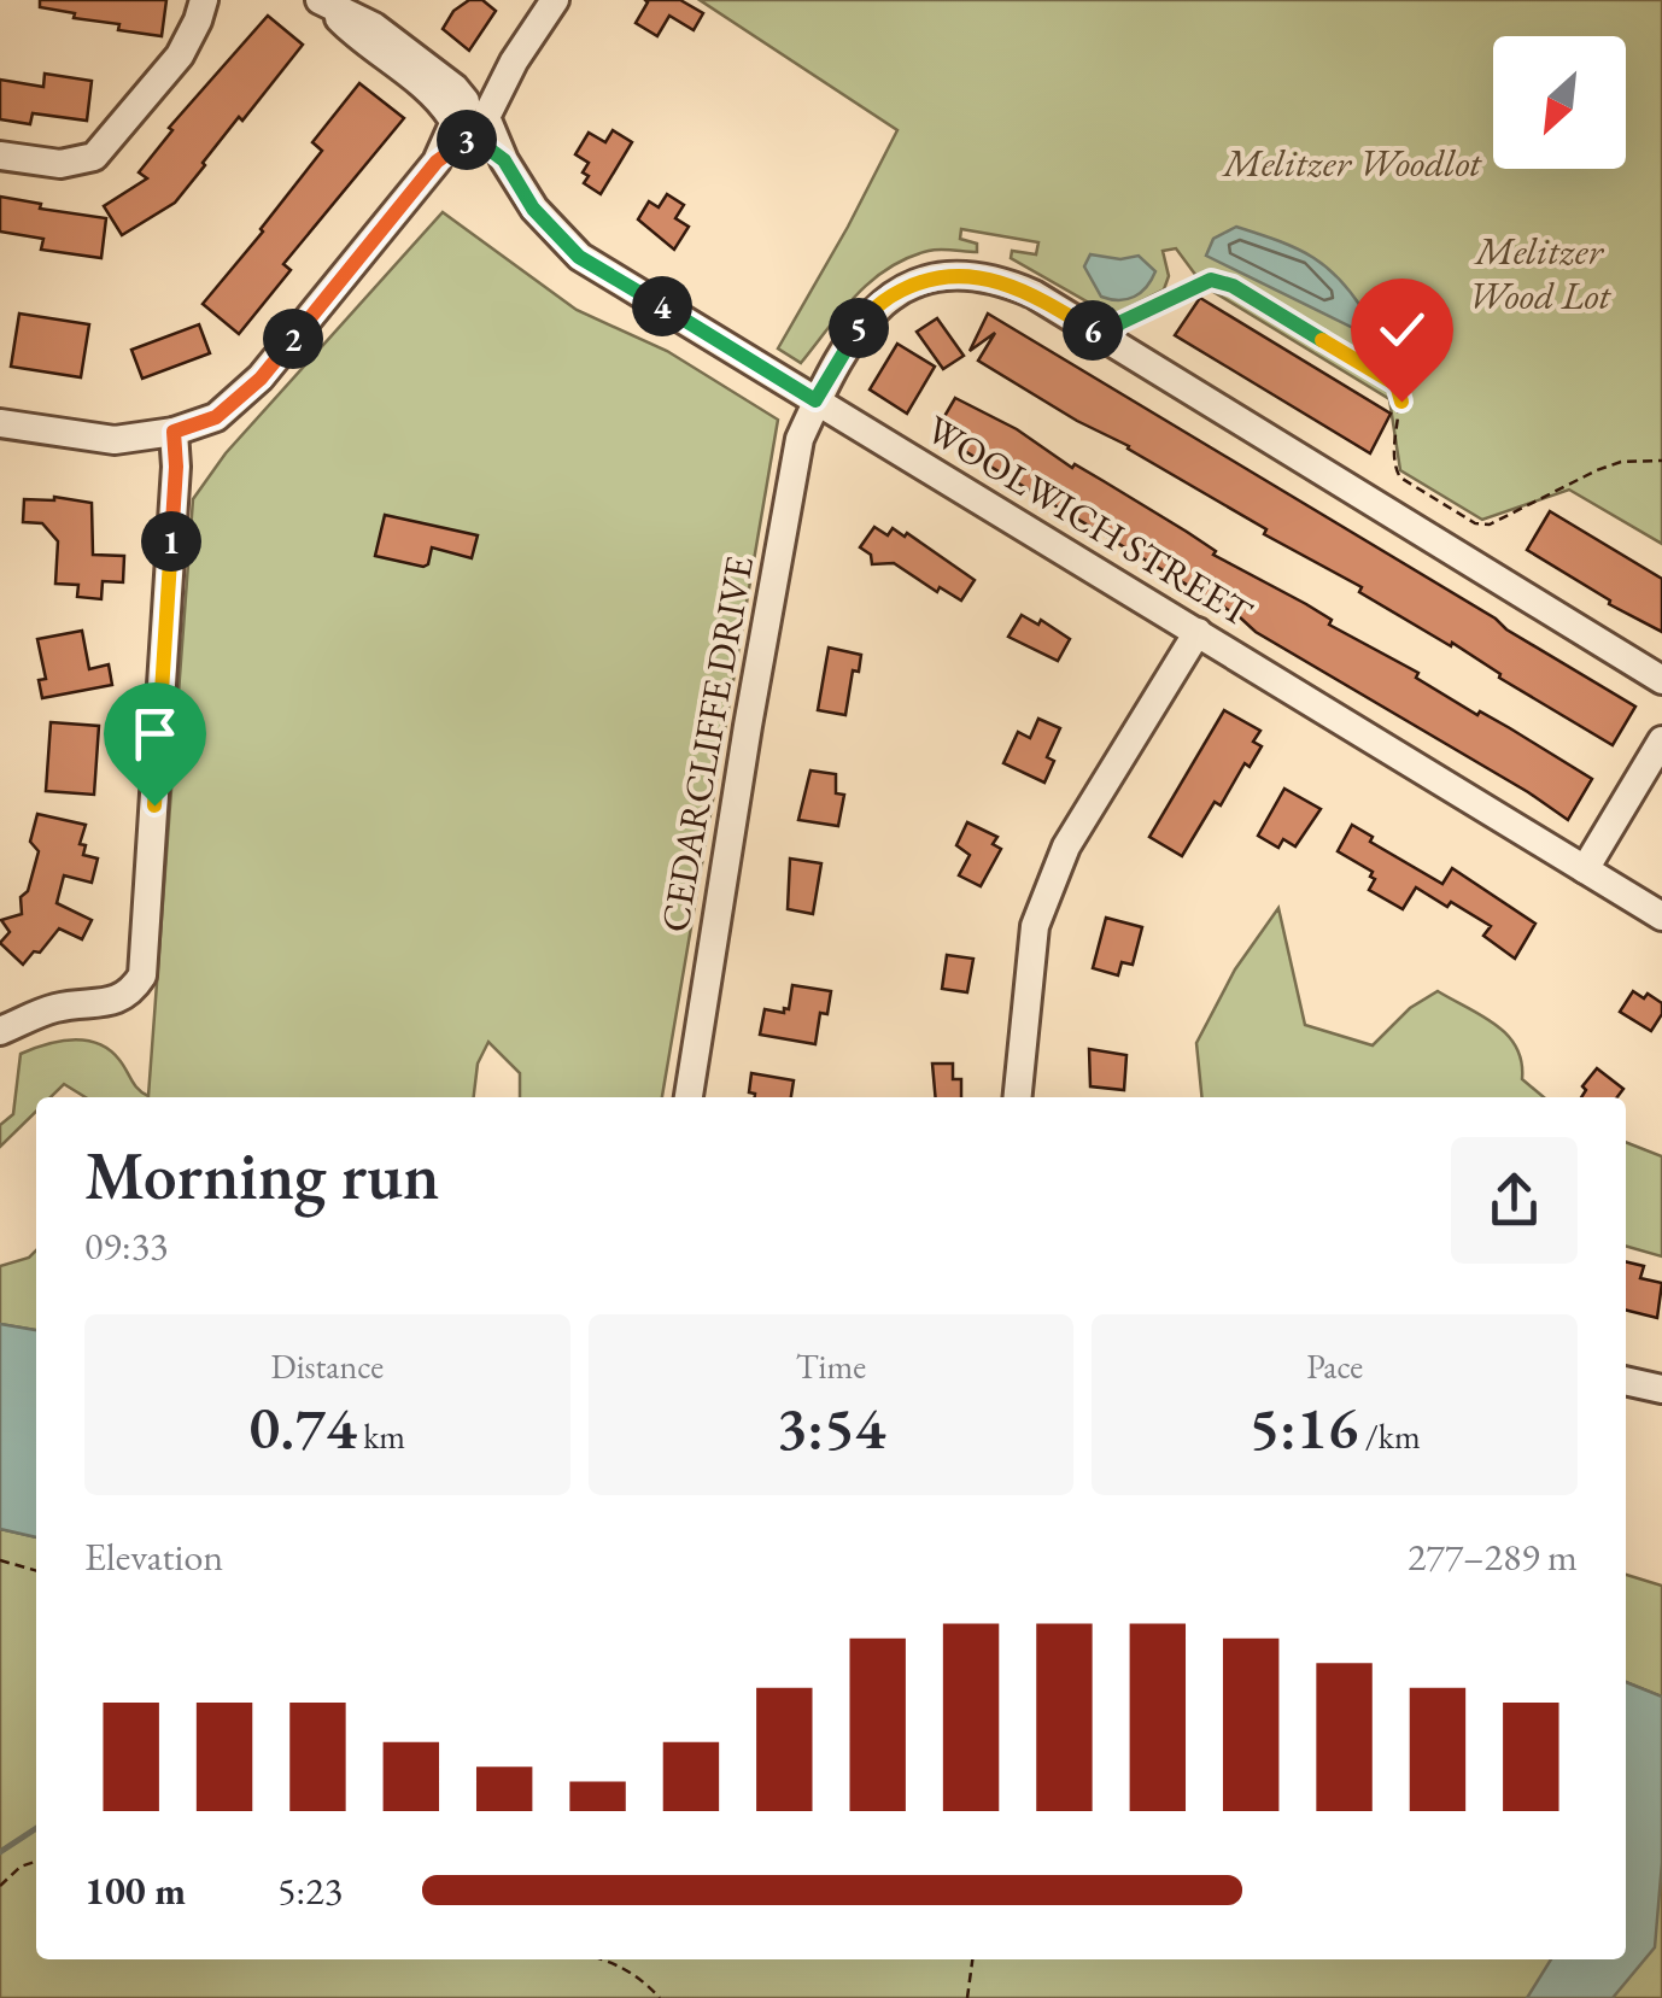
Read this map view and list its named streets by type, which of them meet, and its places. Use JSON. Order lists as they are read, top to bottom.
{
  "streets": {
    "street": ["WOOLWICH STREET", "CEDARCLIFFE DRIVE"]
  },
  "crossings": [
    ["WOOLWICH STREET", "CEDARCLIFFE DRIVE"]
  ],
  "parks": ["Melitzer Woodlot", "Melitzer Wood Lot"],
  "north": "bottom left",
  "page": {
    "pins": [
      "3",
      "4",
      "5",
      "6",
      "2",
      "1"
    ],
    "heading": ["Morning run", "09:33"],
    "stats": [
      ["Distance", "0.74 km"],
      ["Time", "3:54"],
      ["Pace", "5:16 /km"]
    ],
    "chart": ["Elevation", "277–289 m"],
    "list": [
      {
        "name": "100 m",
        "note": "5:23"
      }
    ]
  }
}
